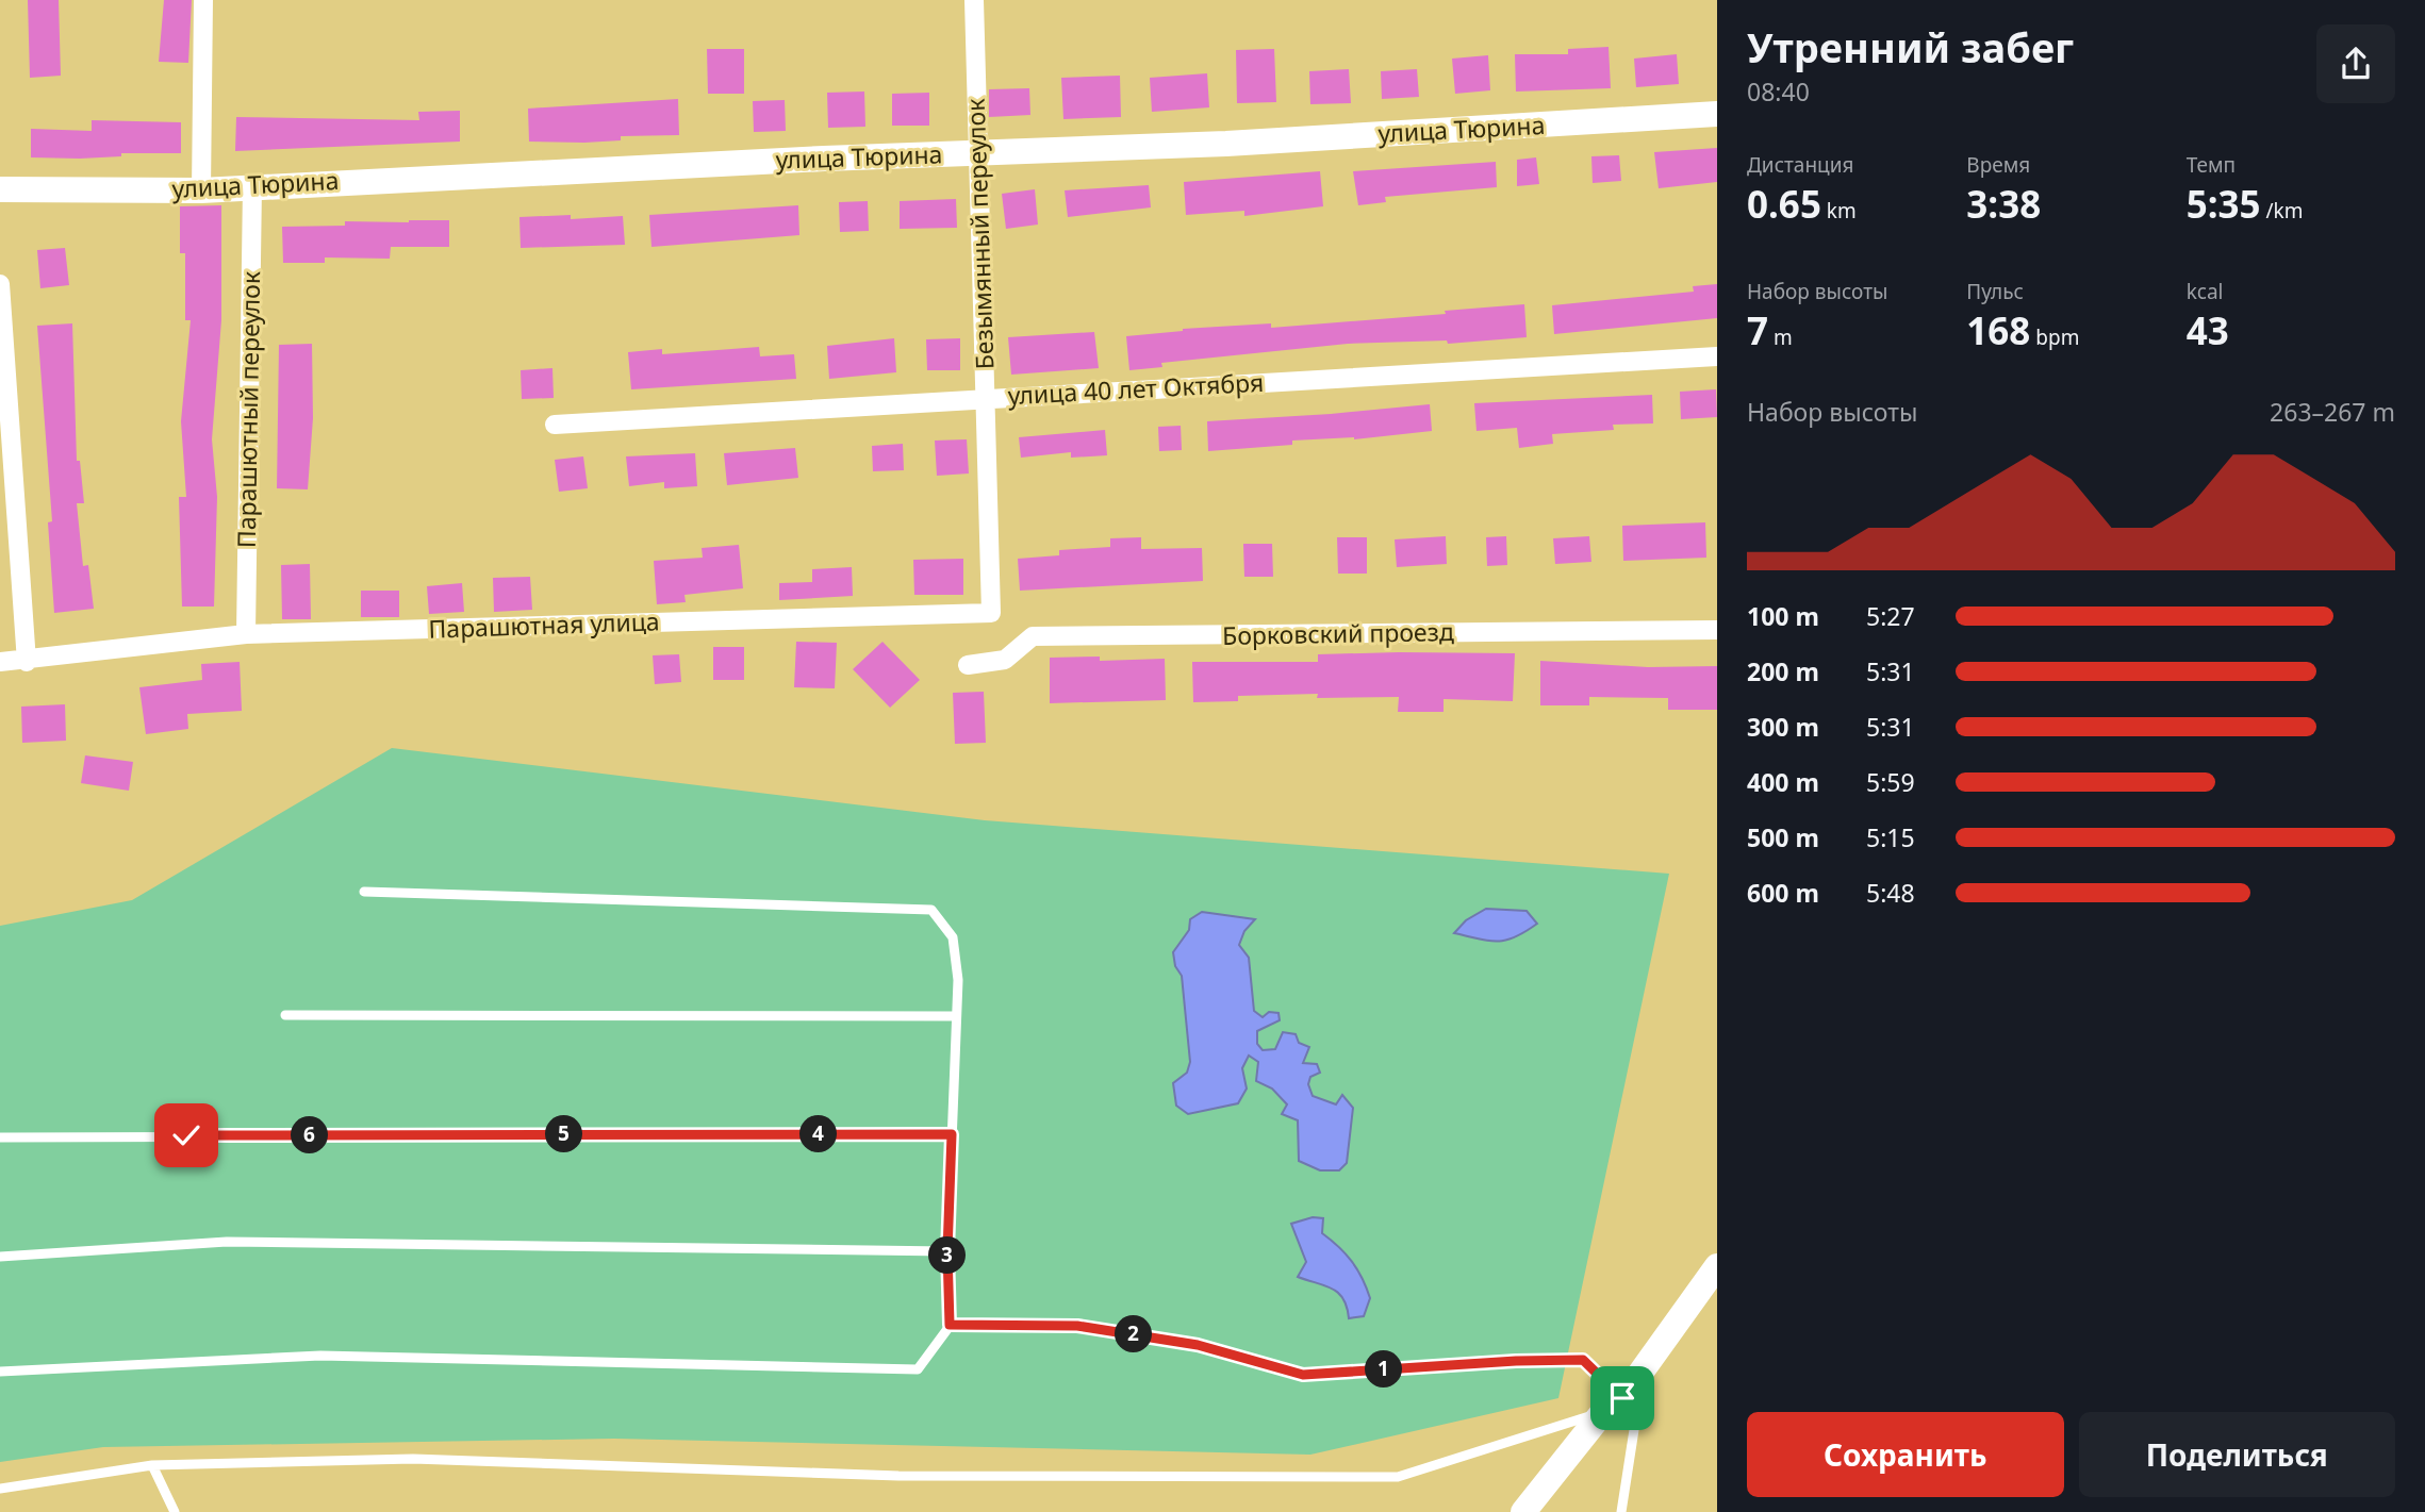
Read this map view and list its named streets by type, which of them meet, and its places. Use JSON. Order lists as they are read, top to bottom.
{
  "streets": {
    "street": [
      "улица Тюрина",
      "Безымянный переулок",
      "улица 40 лет Октября",
      "Парашютный переулок",
      "Парашютная улица",
      "Борковский проезд"
    ]
  },
  "crossings": [
    ["улица Тюрина", "Безымянный переулок"],
    ["улица Тюрина", "Парашютный переулок"],
    ["Безымянный переулок", "улица 40 лет Октября"],
    ["Безымянный переулок", "Парашютная улица"],
    ["Парашютный переулок", "Парашютная улица"]
  ],
  "page": {
    "heading": ["Утренний забег", "08:40"],
    "stats": [
      ["Дистанция", "0.65 km"],
      ["Время", "3:38"],
      ["Темп", "5:35 /km"],
      ["Набор высоты", "7 m"],
      ["Пульс", "168 bpm"],
      ["kcal", "43"]
    ],
    "chart": ["Набор высоты", "263–267 m"],
    "list": [
      {
        "name": "100 m",
        "note": "5:27"
      },
      {
        "name": "200 m",
        "note": "5:31"
      },
      {
        "name": "300 m",
        "note": "5:31"
      },
      {
        "name": "400 m",
        "note": "5:59"
      },
      {
        "name": "500 m",
        "note": "5:15"
      },
      {
        "name": "600 m",
        "note": "5:48"
      }
    ],
    "pins": [
      "4",
      "5",
      "6",
      "3",
      "2",
      "1"
    ],
    "buttons": ["Сохранить", "Поделиться"]
  }
}
